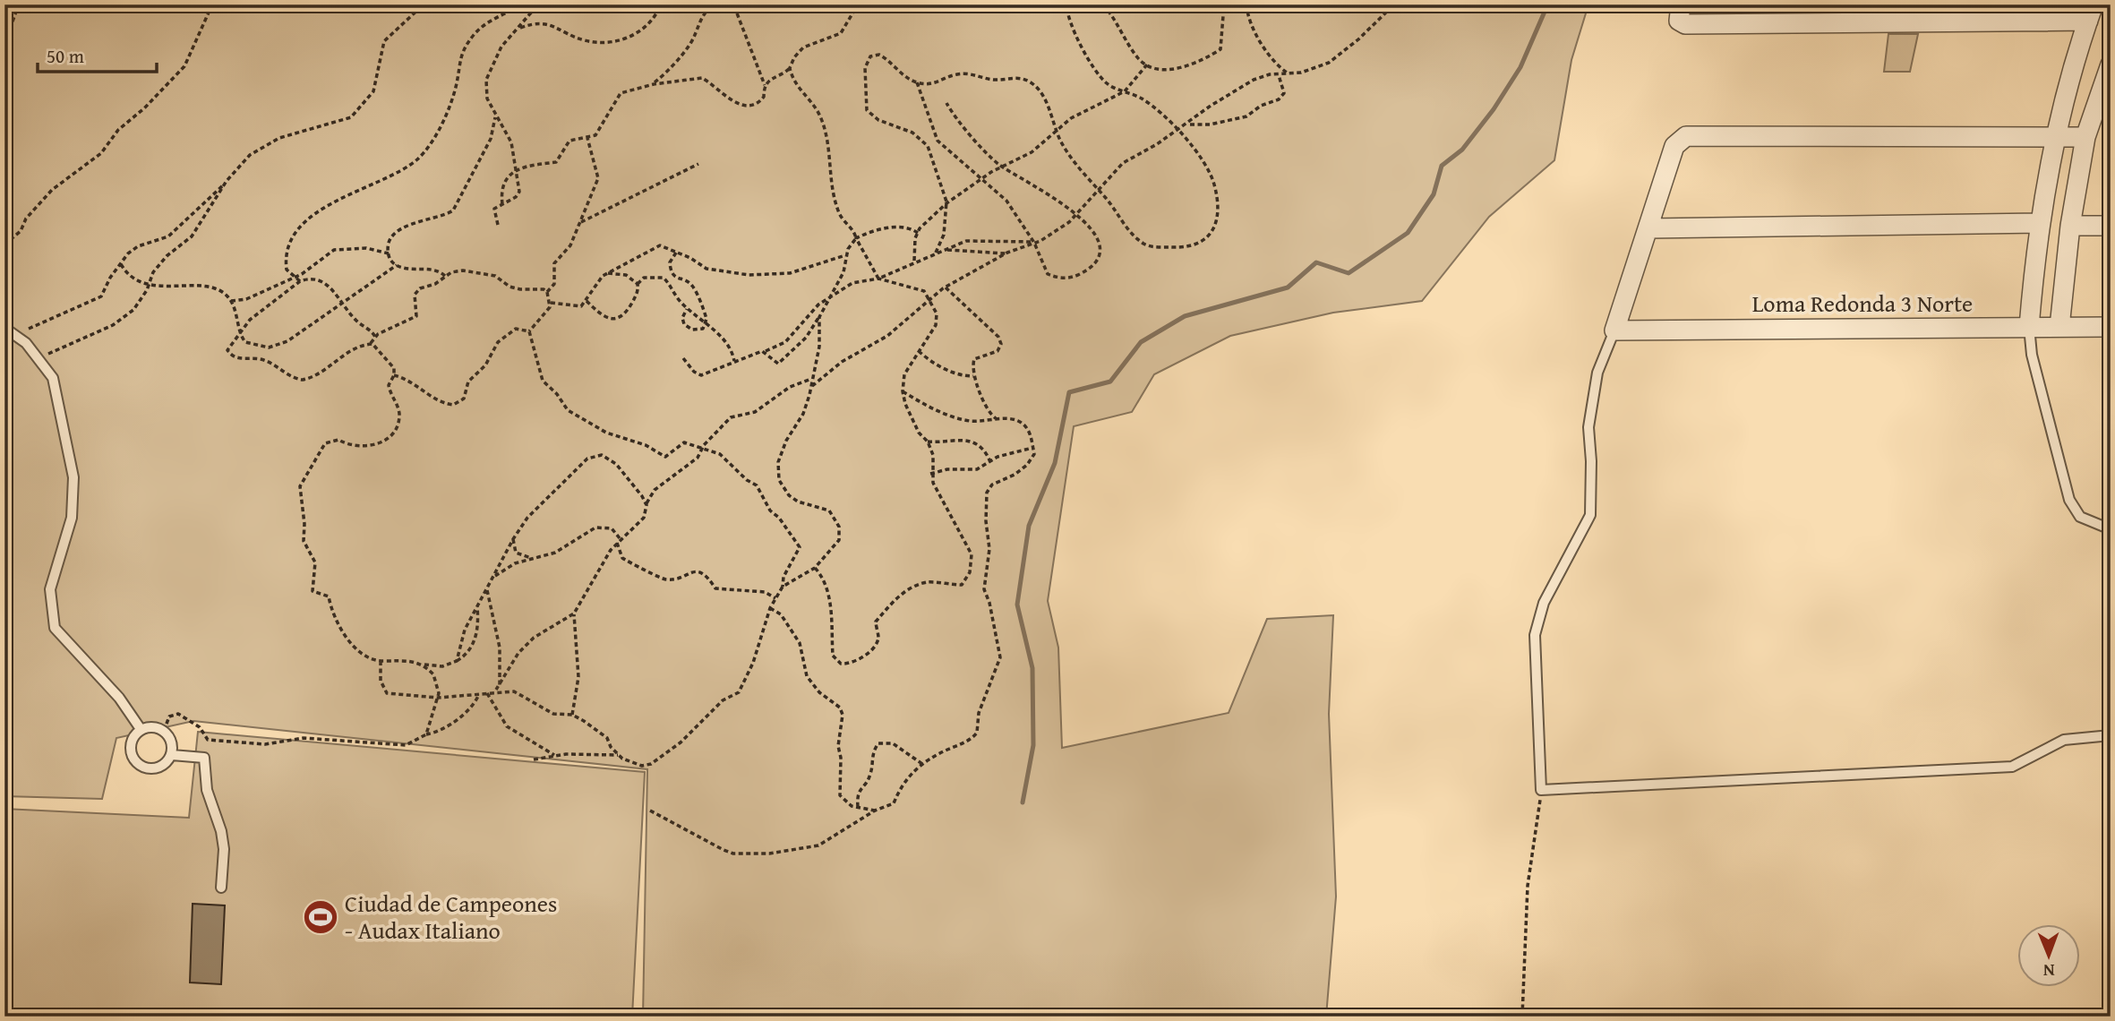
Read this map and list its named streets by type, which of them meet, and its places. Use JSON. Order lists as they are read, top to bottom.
{
  "streets": {
    "street": ["Loma Redonda 3 Norte"]
  },
  "places": {
    "sports": ["Ciudad de Campeones - Audax Italiano"]
  },
  "scale_bar": "50 m",
  "north": "bottom"
}
